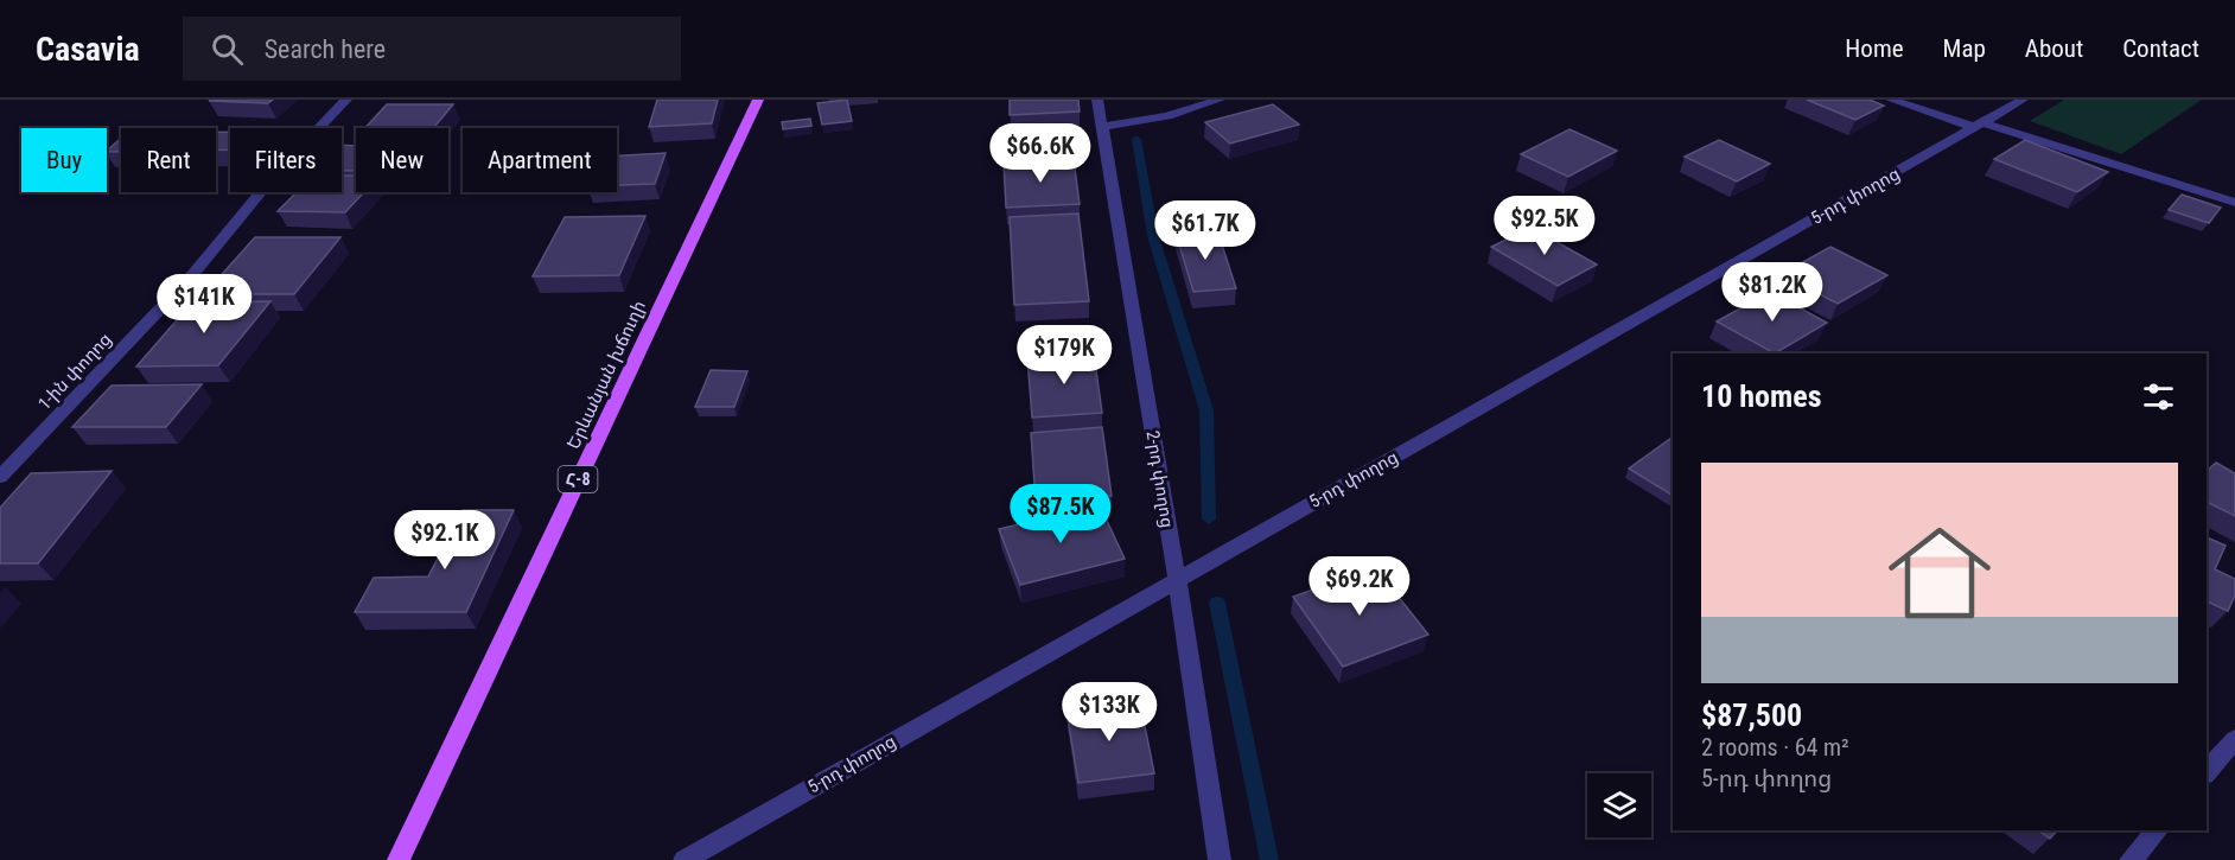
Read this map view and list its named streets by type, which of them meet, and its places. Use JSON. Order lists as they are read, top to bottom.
{
  "streets": {
    "main road": ["Երևանյան խճուղի", "Հ-8"],
    "street": ["5-րդ փողոց", "1-ին փողոց", "2-րդ փողոց"]
  },
  "crossings": [
    ["5-րդ փողոց", "2-րդ փողոց"]
  ],
  "page": {
    "header": "Casavia",
    "search": "Search here",
    "nav": [
      "Home",
      "Map",
      "About",
      "Contact"
    ],
    "price": [
      "$66.6K",
      "$92.5K",
      "$61.7K",
      "$81.2K",
      "$141K",
      "$179K",
      "$87.5K",
      "$92.1K",
      "$69.2K",
      "$133K"
    ],
    "chip": [
      "Buy",
      "Rent",
      "Filters",
      "New",
      "Apartment"
    ],
    "heading": "10 homes",
    "list": [
      {
        "name": "$87,500",
        "note": "2 rooms · 64 m² · 5-րդ փողոց"
      }
    ]
  }
}
